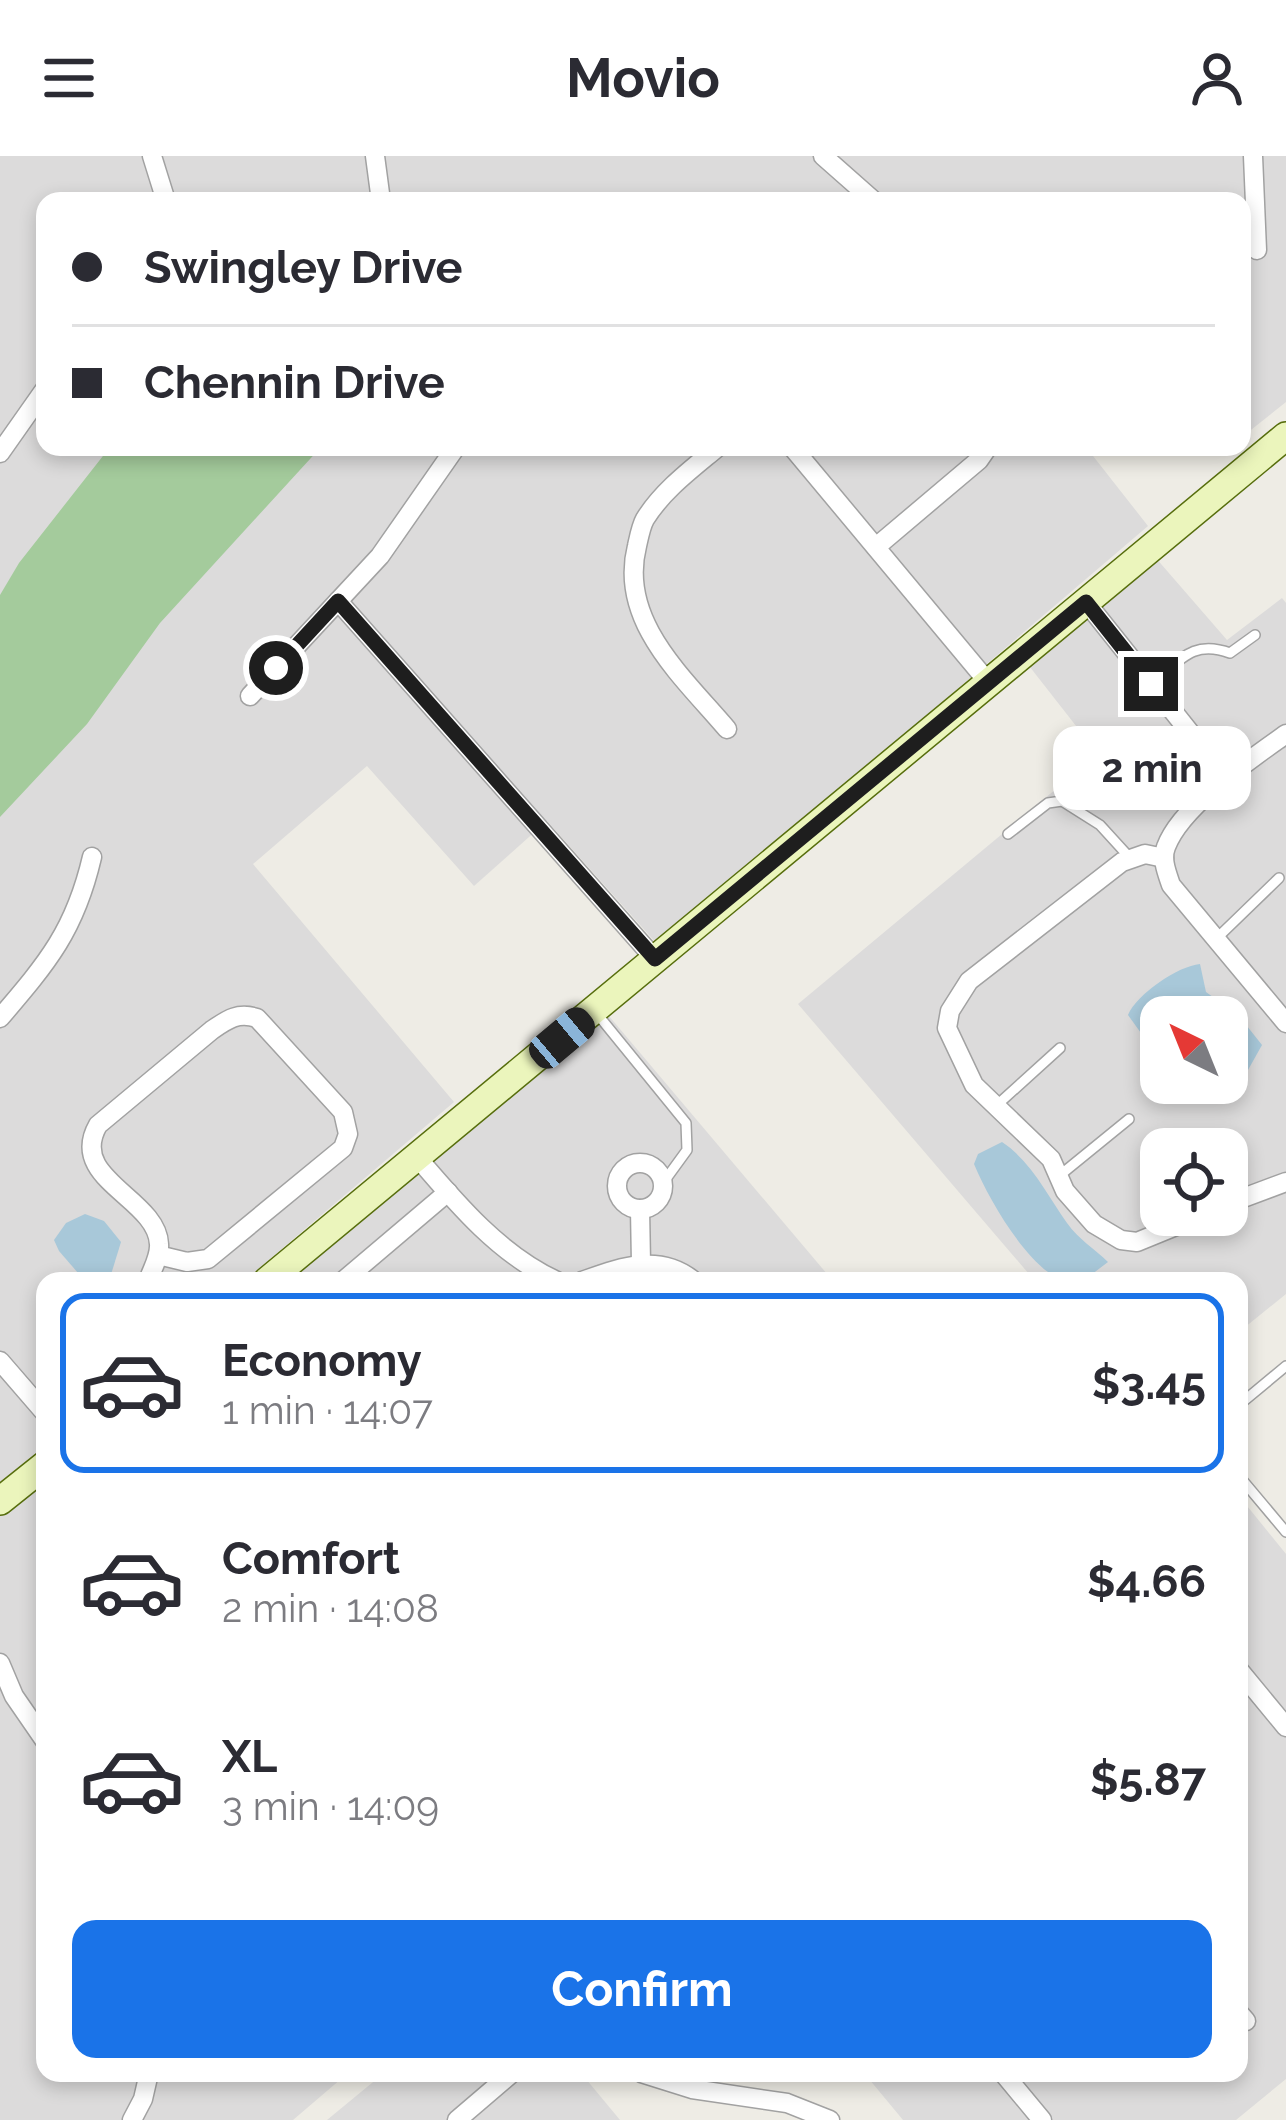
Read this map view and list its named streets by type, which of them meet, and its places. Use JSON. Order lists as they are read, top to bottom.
{
  "north": "top left",
  "page": {
    "header": "Movio",
    "banner": ["Swingley Drive", "Chennin Drive"],
    "bubble": "2 min",
    "list": [
      {
        "name": "Economy",
        "note": "1 min · 14:07",
        "value": "$3.45"
      },
      {
        "name": "Comfort",
        "note": "2 min · 14:08",
        "value": "$4.66"
      },
      {
        "name": "XL",
        "note": "3 min · 14:09",
        "value": "$5.87"
      }
    ],
    "buttons": "Confirm"
  }
}
